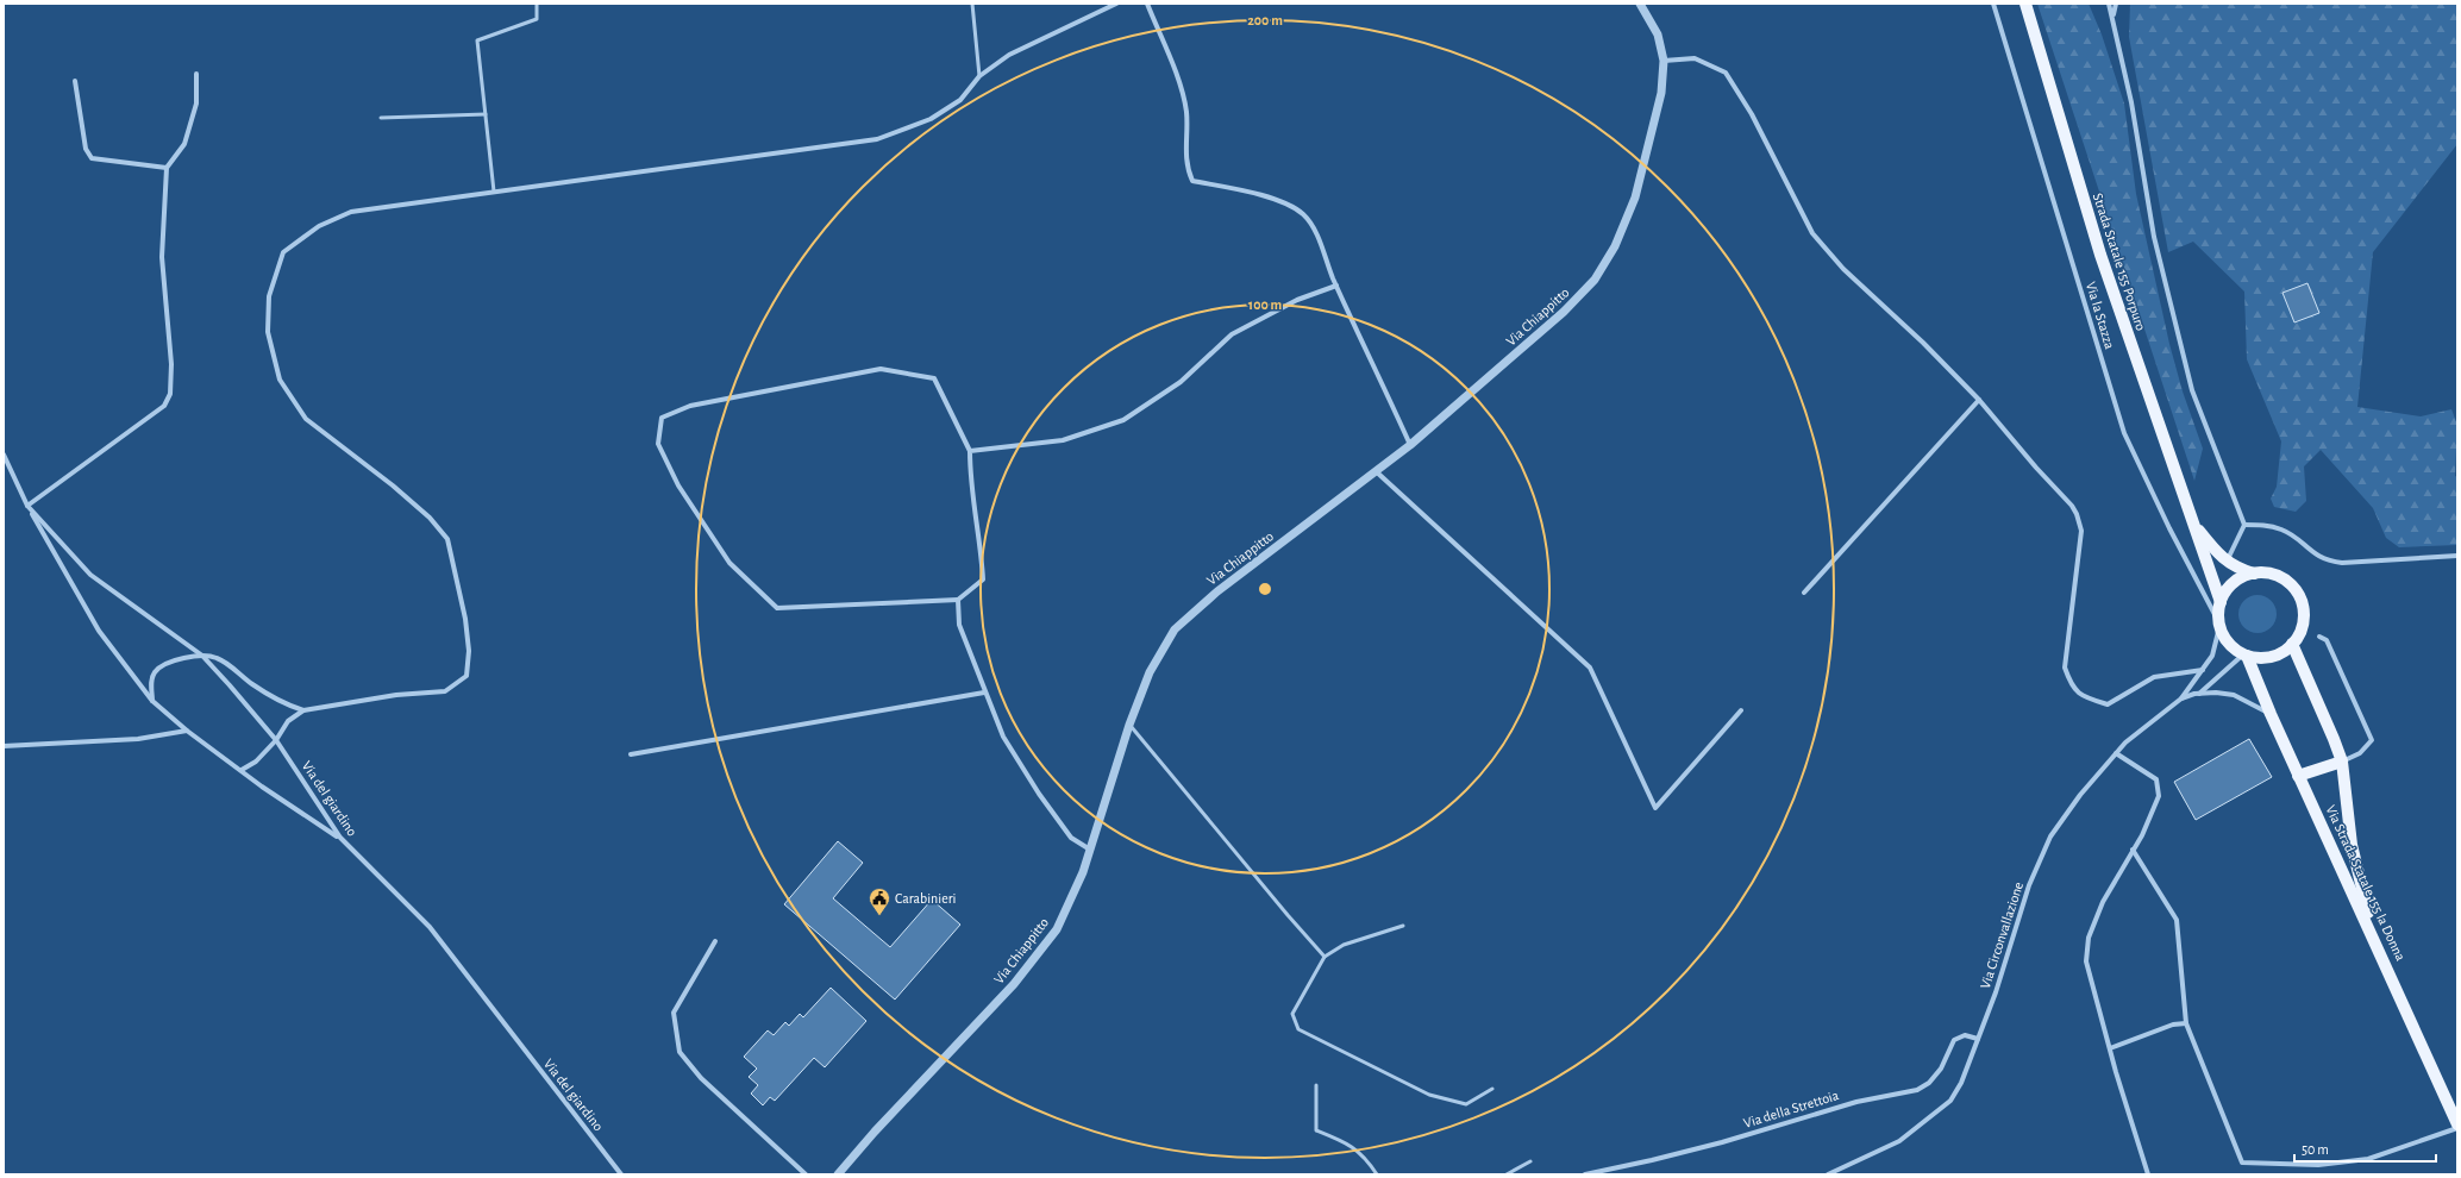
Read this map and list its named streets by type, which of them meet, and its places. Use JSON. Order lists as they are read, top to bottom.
{
  "streets": {
    "main road": ["Strada Statale 155 Porpuro", "Via Strada Statale 155 la Donna"],
    "street": [
      "Via la Stazza",
      "Via Chiappitto",
      "Via del giardino",
      "Via Circonvallazione",
      "Via della Strettoia"
    ]
  },
  "crossings": [
    ["Strada Statale 155 Porpuro", "Via la Stazza"],
    ["Strada Statale 155 Porpuro", "Via Strada Statale 155 la Donna"],
    ["Strada Statale 155 Porpuro", "Via Circonvallazione"],
    ["Via la Stazza", "Via Strada Statale 155 la Donna"],
    ["Via la Stazza", "Via Circonvallazione"],
    ["Via Strada Statale 155 la Donna", "Via Circonvallazione"],
    ["Via Circonvallazione", "Via della Strettoia"]
  ],
  "places": {
    "public building": ["Carabinieri"]
  },
  "scale_bar": "50 m",
  "rings": ["200 m", "100 m"]
}
